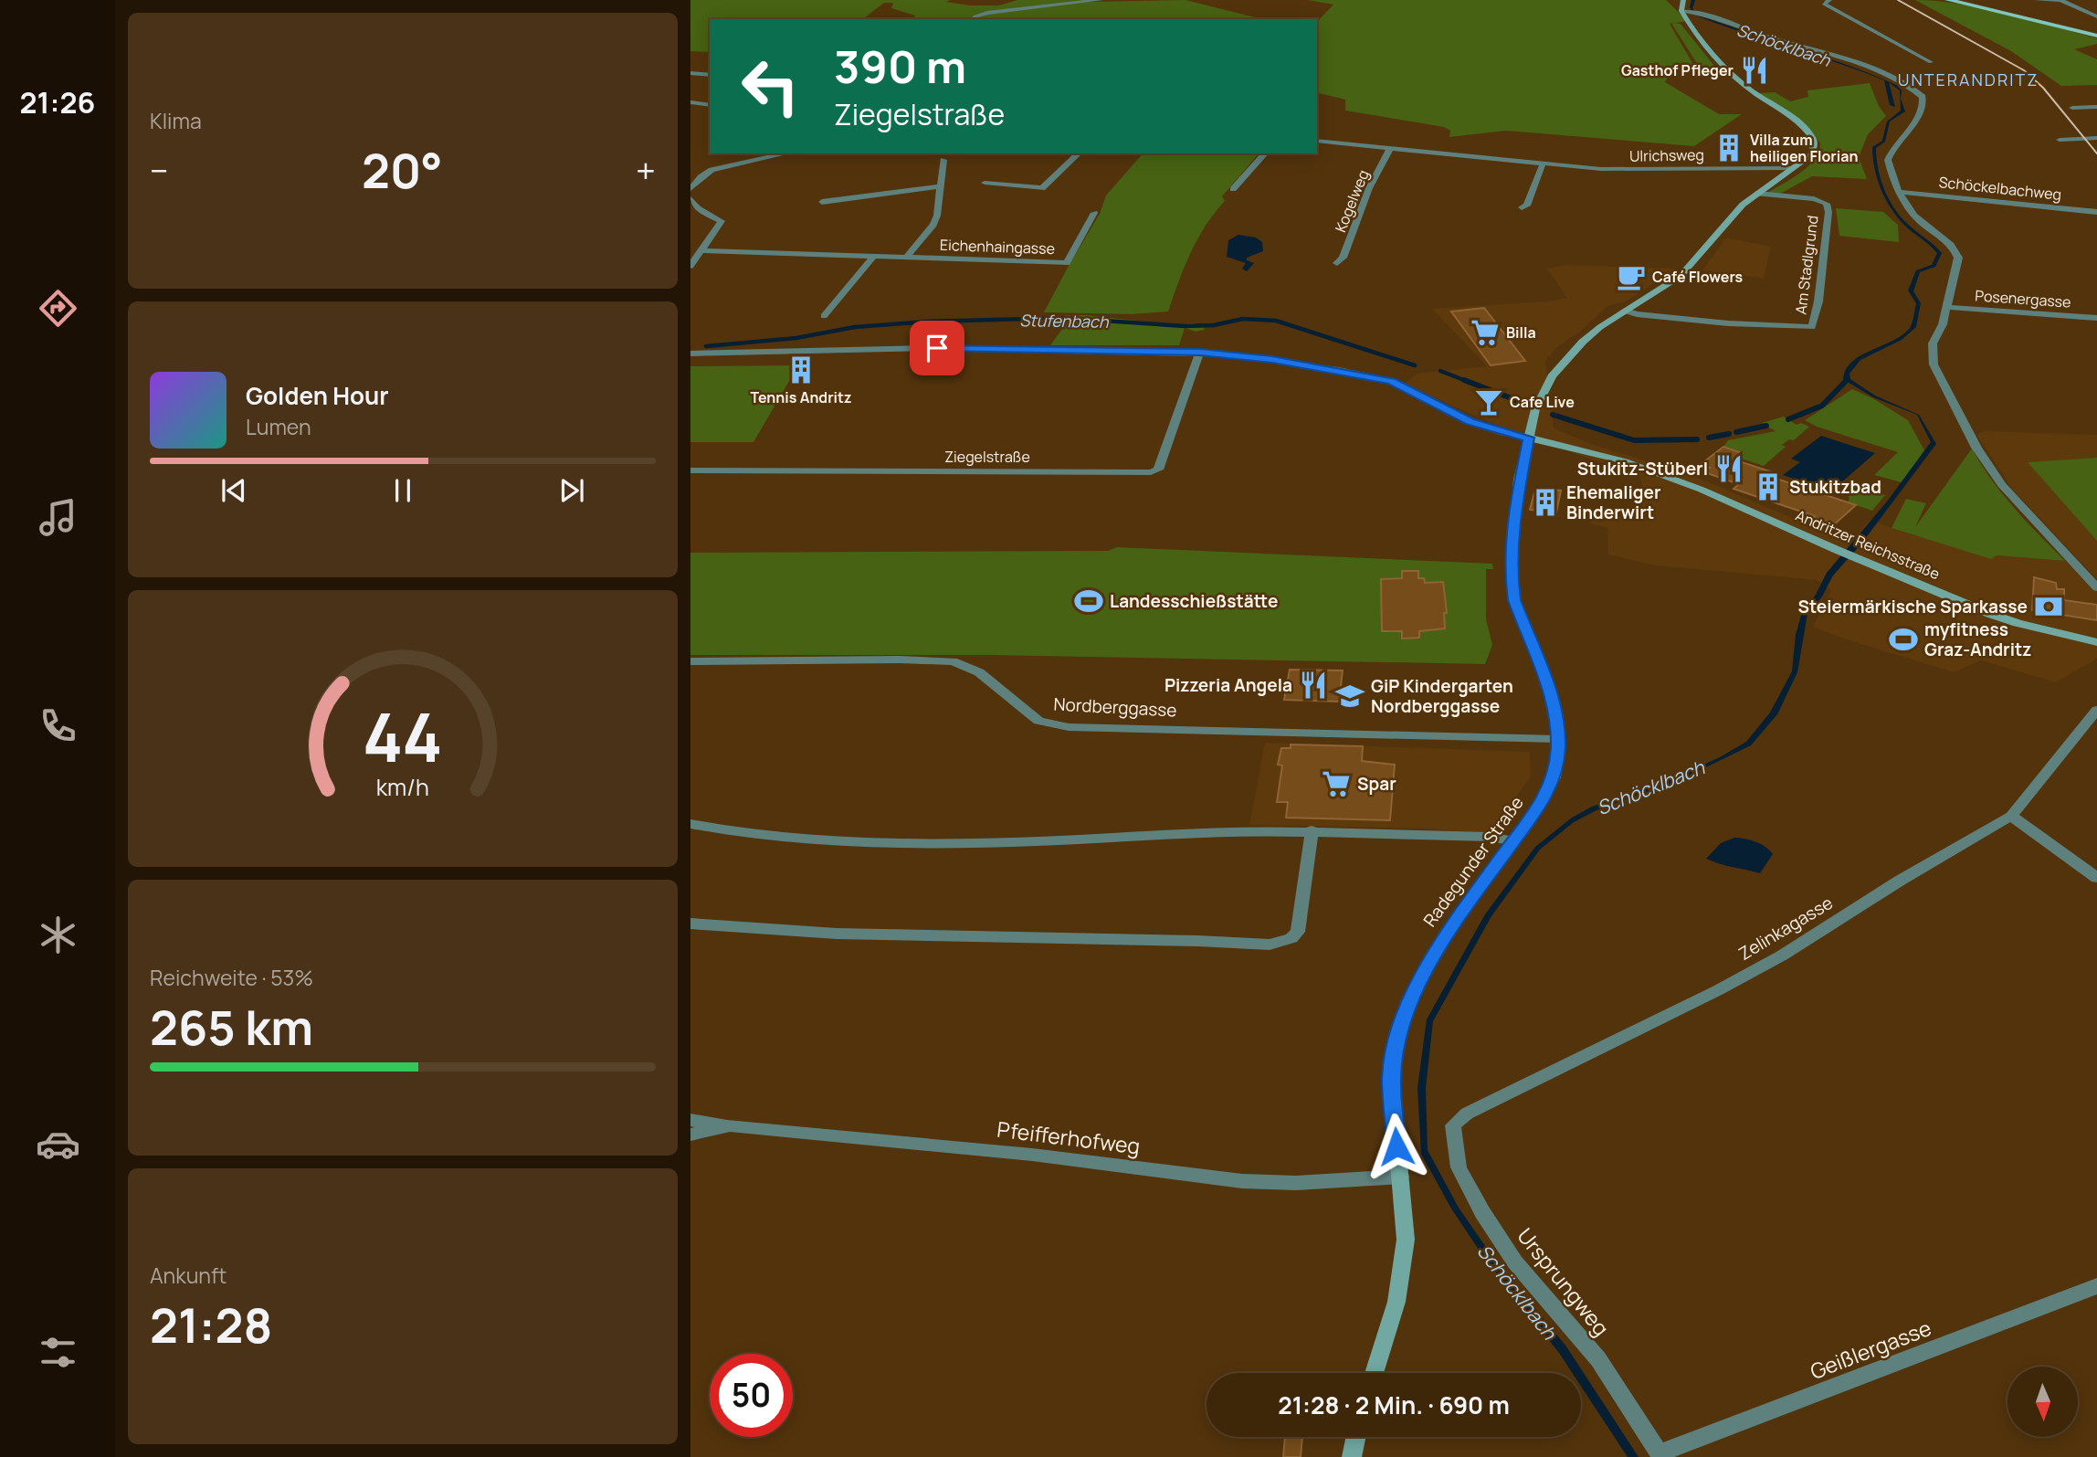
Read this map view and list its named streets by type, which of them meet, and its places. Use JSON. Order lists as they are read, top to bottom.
{
  "streets": {
    "main road": ["Andritzer Reichsstraße", "Radegunder Straße"],
    "street": [
      "Ulrichsweg",
      "Schöckelbachweg",
      "Kogelweg",
      "Eichenhaingasse",
      "Am Stadlgrund",
      "Posenergasse",
      "Ziegelstraße",
      "Nordberggasse",
      "Zelinkagasse",
      "Pfeifferhofweg",
      "Ursprungweg",
      "Geißlergasse"
    ]
  },
  "crossings": [
    ["Ulrichsweg", "Kogelweg"],
    ["Andritzer Reichsstraße", "Radegunder Straße"],
    ["Nordberggasse", "Radegunder Straße"],
    ["Radegunder Straße", "Pfeifferhofweg"],
    ["Zelinkagasse", "Ursprungweg"],
    ["Ursprungweg", "Geißlergasse"]
  ],
  "districts": ["UNTERANDRITZ"],
  "water": ["Schöcklbach", "Stufenbach"],
  "places": {
    "restaurant": ["Gasthof Pfleger", "Stukitz-Stüberl", "Pizzeria Angela"],
    "building": [
      "Villa zum heiligen Florian",
      "Tennis Andritz",
      "Stukitzbad",
      "Ehemaliger Binderwirt"
    ],
    "cafe": ["Café Flowers"],
    "supermarket": ["Billa", "Spar"],
    "bar": ["Cafe Live"],
    "sports": ["Landesschießstätte", "myfitness Graz-Andritz"],
    "bank": ["Steiermärkische Sparkasse"],
    "school or university": ["GiP Kindergarten Nordberggasse"]
  },
  "north": "bottom",
  "page": {
    "tabs": "21:26",
    "tile": [
      "Klima",
      ["Reichweite · 53%", "265 km"],
      ["Ankunft", "21:28"]
    ],
    "turn": ["390 m", "Ziegelstraße"],
    "heat": ["−", "20°", "+"],
    "song": ["Golden Hour", "Lumen"],
    "limit": "50",
    "trip": "21:28 · 2 Min. · 690 m",
    "gauge": ["44", "km/h"]
  }
}
